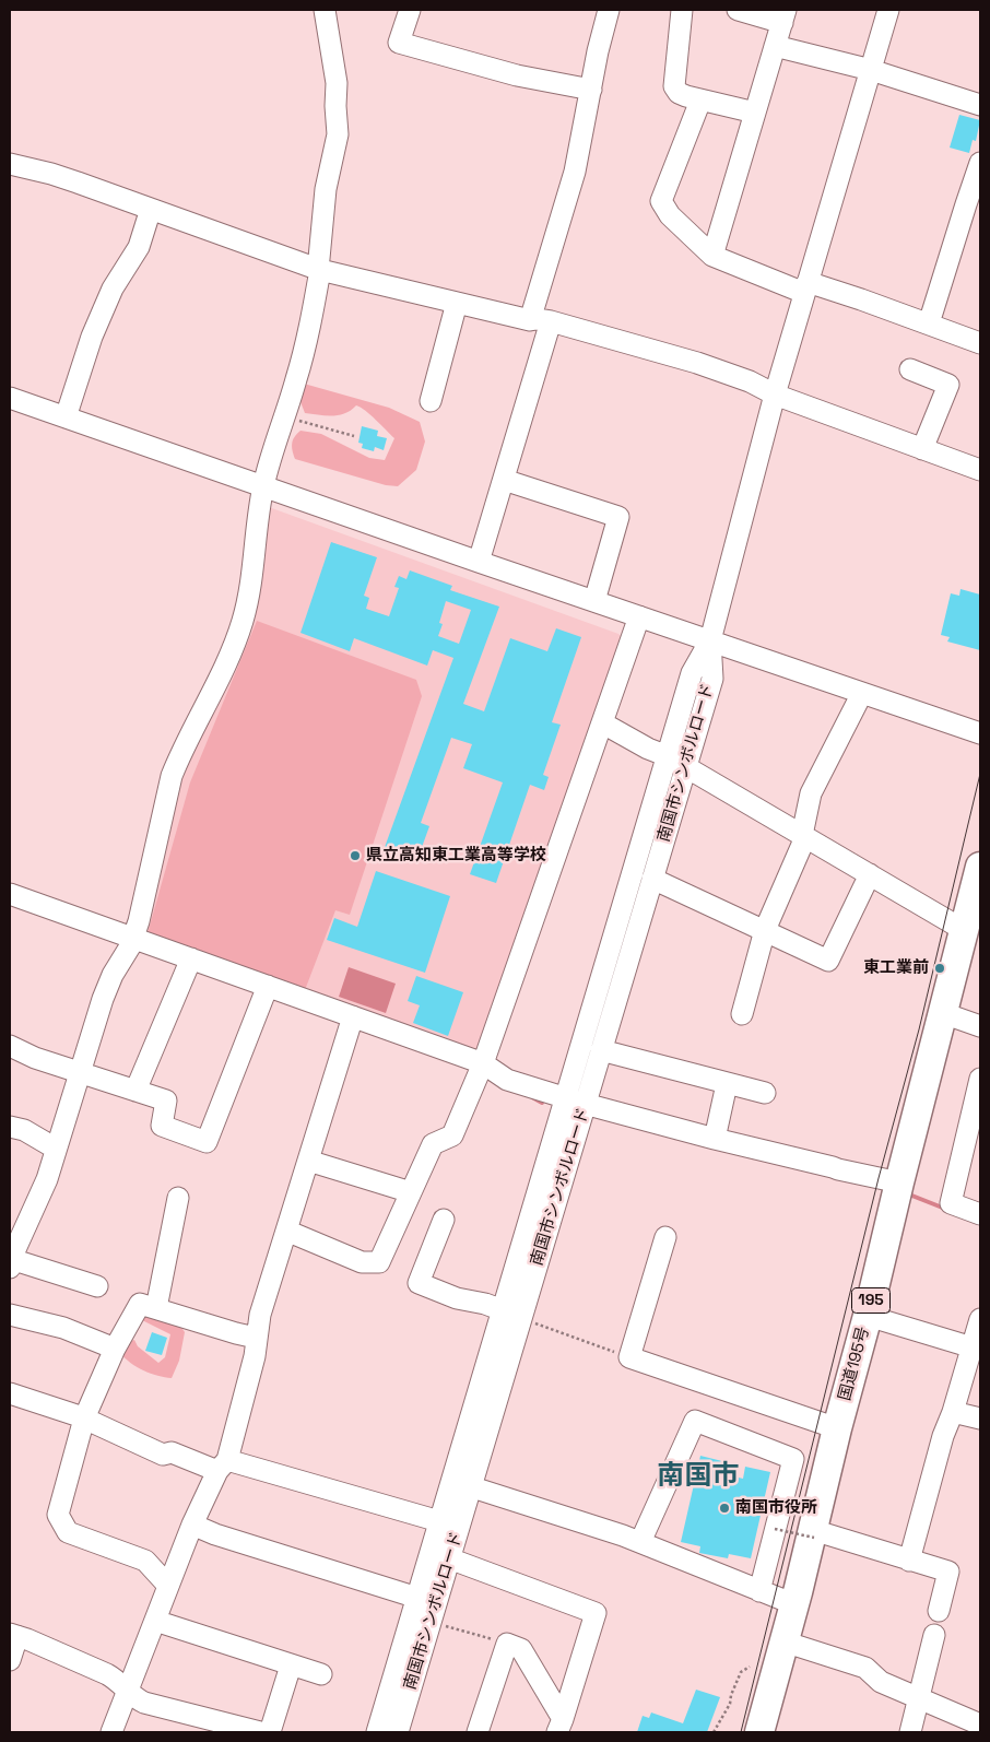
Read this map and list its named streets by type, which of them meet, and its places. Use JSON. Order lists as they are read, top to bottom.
{
  "streets": {
    "highway": ["195", "国道195号"],
    "street": ["南国市シンボルロード"]
  },
  "districts": ["南国市"],
  "places": ["県立高知東工業高等学校", "東工業前", "南国市役所"]
}
